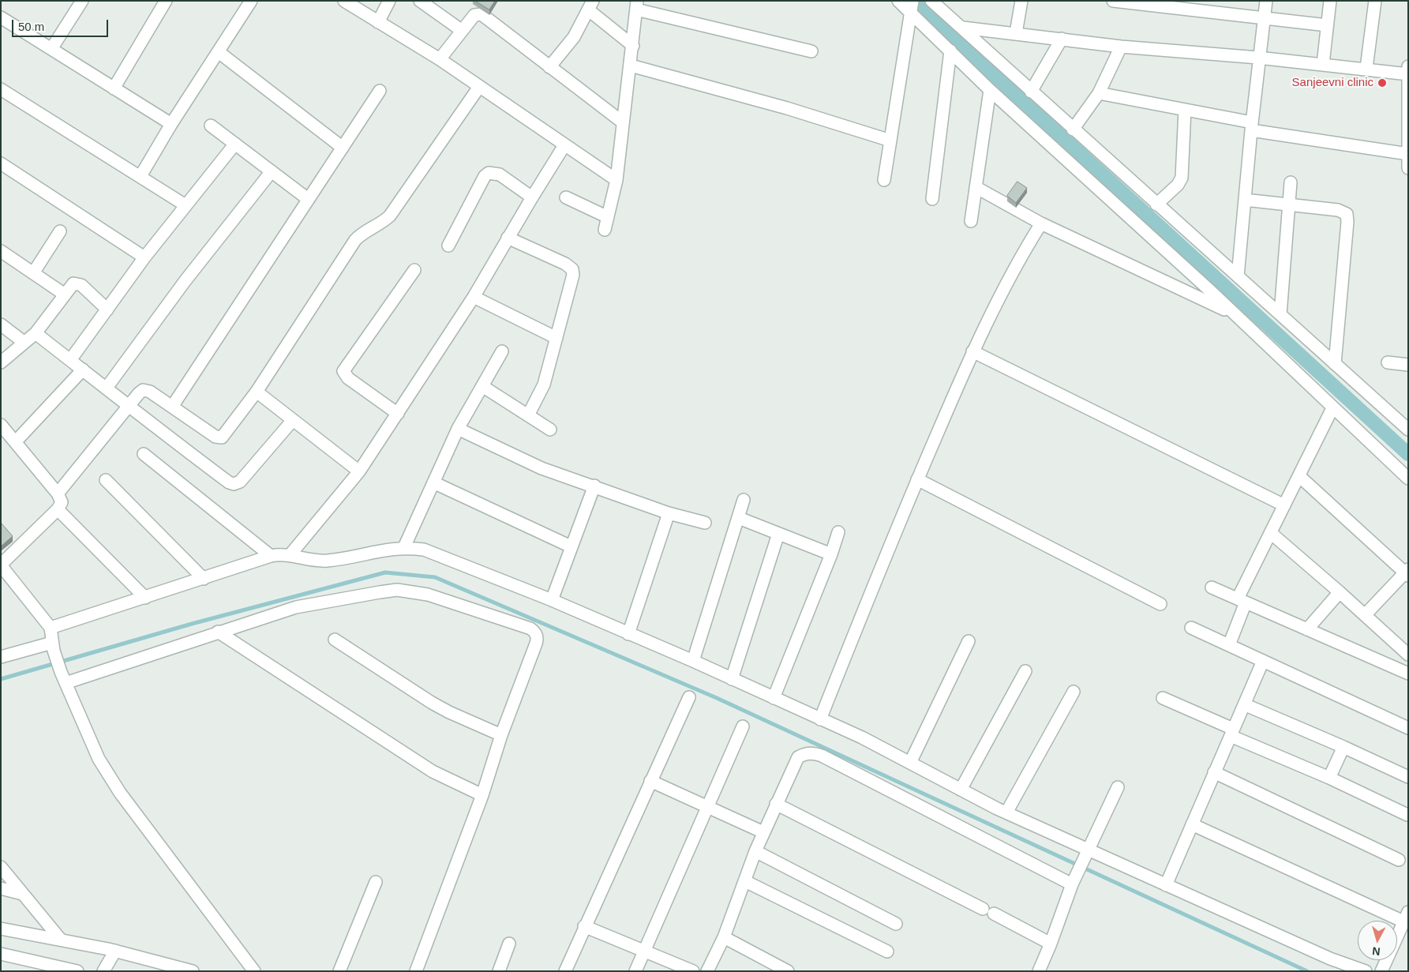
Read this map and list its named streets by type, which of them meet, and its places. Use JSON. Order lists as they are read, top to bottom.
{
  "places": ["Sanjeevni clinic"],
  "scale_bar": "50 m",
  "north": "bottom"
}
